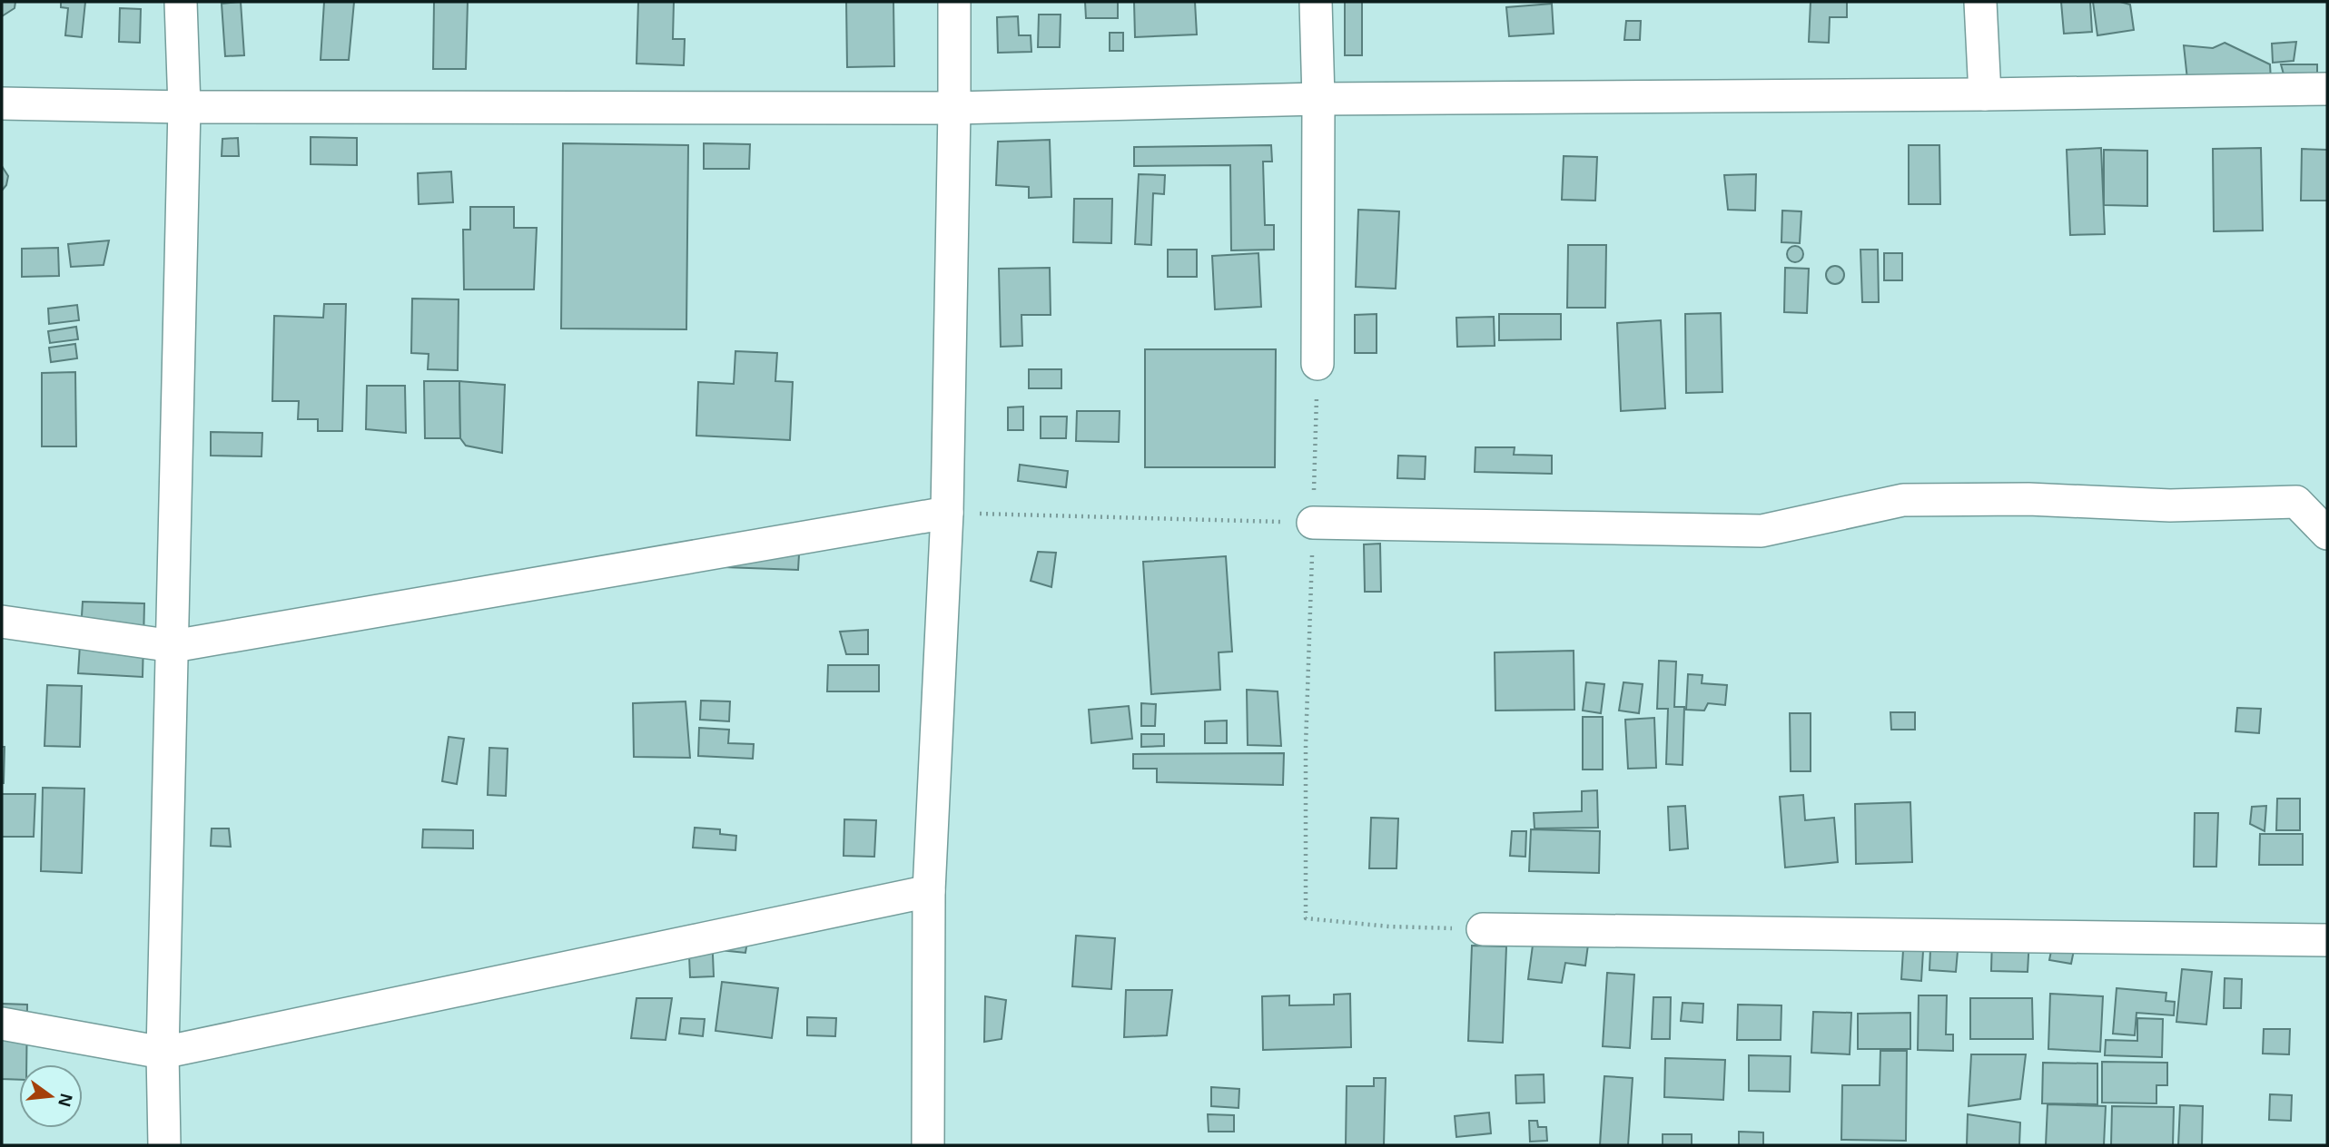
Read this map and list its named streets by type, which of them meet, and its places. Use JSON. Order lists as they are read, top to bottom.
{
  "north": "right"
}
